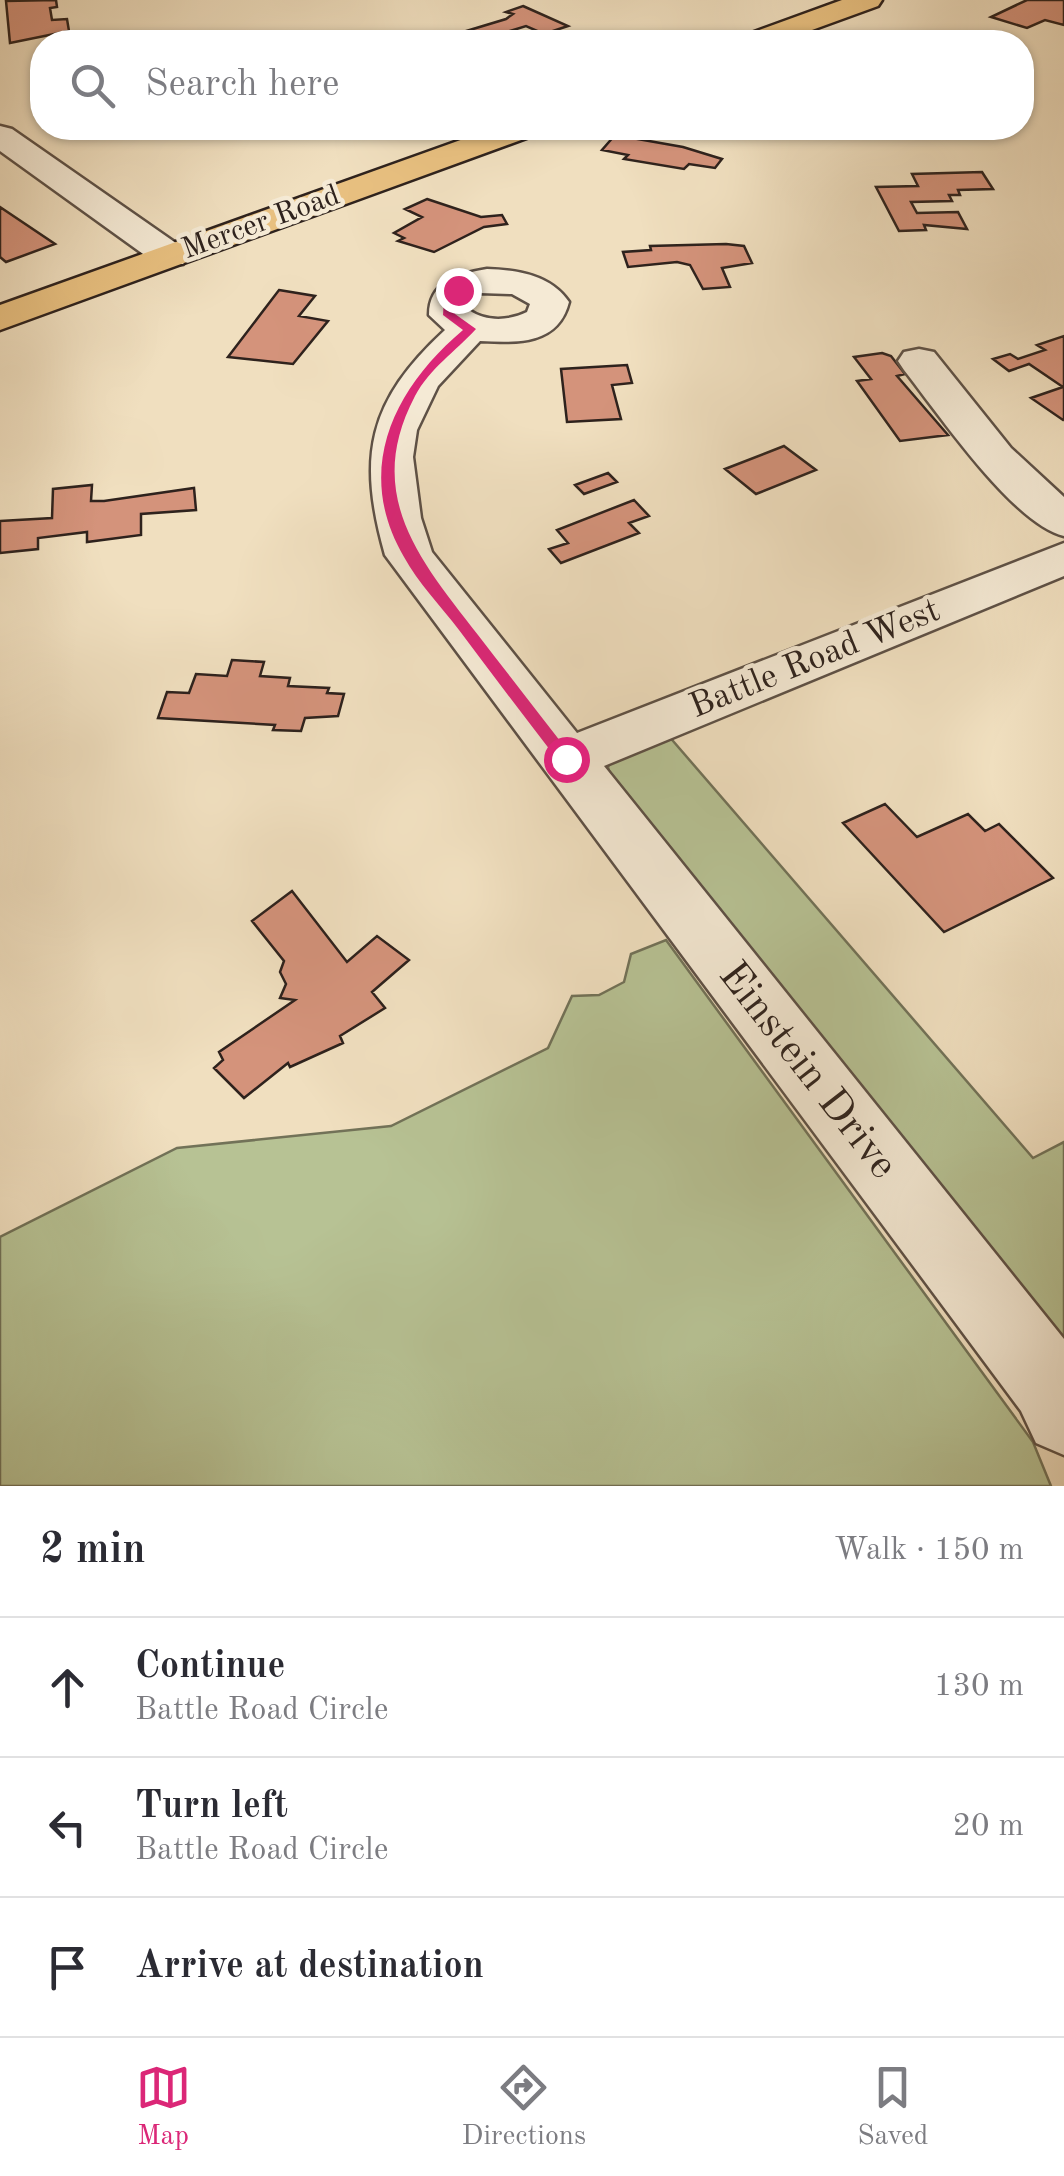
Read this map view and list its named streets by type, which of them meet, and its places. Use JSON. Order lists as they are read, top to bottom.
{
  "streets": {
    "main road": ["Mercer Road"],
    "street": ["Battle Road West", "Einstein Drive"]
  },
  "crossings": [
    ["Battle Road West", "Einstein Drive"]
  ],
  "page": {
    "search": "Search here",
    "heading": ["2 min", "Walk · 150 m"],
    "list": [
      ["Continue", "Battle Road Circle", "130 m"],
      ["Turn left", "Battle Road Circle", "20 m"],
      "Arrive at destination"
    ],
    "nav": ["Map", "Directions", "Saved"]
  }
}
